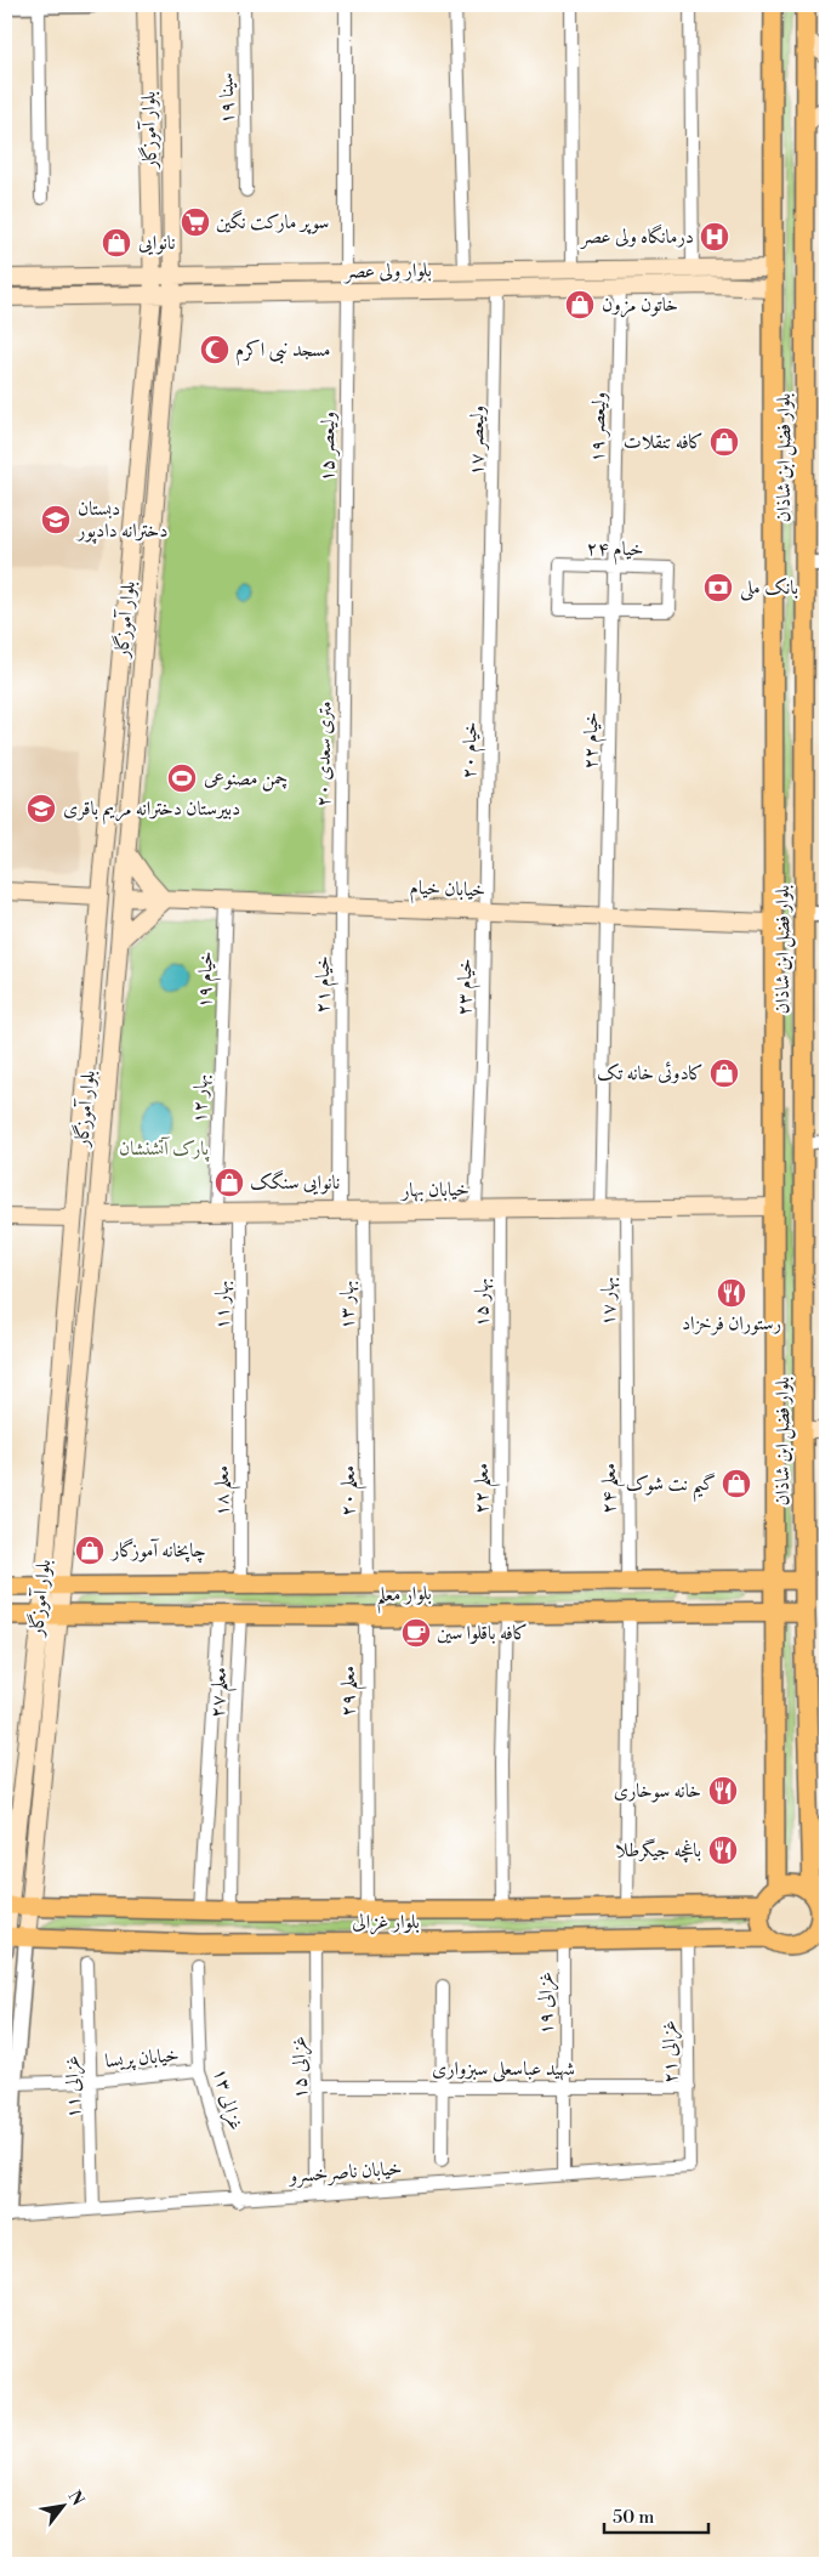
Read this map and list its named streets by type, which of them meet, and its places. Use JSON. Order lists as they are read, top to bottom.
{
  "streets": {
    "main road": [
      "بلوار آموزگار",
      "بلوار ولی عصر",
      "بلوار فضل ابن شاذان",
      "خیابان خیام",
      "خیابان بهار",
      "بلوار معلم",
      "بلوار غزالی"
    ],
    "street": [
      "سینا ۱۹",
      "ولیعصر ۱۹",
      "ولیعصر ۱۷",
      "ولیعصر ۱۵",
      "خیام ۲۴",
      "خیام ۲۲",
      "خیام ۲۰",
      "۲۰ متری سعدی",
      "خیام ۱۹",
      "خیام ۲۱",
      "خیام ۲۳",
      "بهار ۱۲",
      "بهار ۱۷",
      "بهار ۱۵",
      "بهار ۱۱",
      "بهار ۱۳",
      "معلم ۲۲",
      "معلم ۲۴",
      "معلم ۱۸",
      "معلم ۲۰",
      "معلم ۲۹",
      "معلم ۲۷",
      "غزالی ۱۹",
      "غزالی ۲۱",
      "خیابان پریسا",
      "غزالی ۱۵",
      "شهید عباسعلی سبزواری",
      "غزالی ۱۱",
      "غزالی ۱۳",
      "خیابان ناصرخسرو"
    ]
  },
  "crossings": [
    ["بلوار آموزگار", "بلوار ولی عصر"],
    ["بلوار آموزگار", "خیابان خیام"],
    ["بلوار آموزگار", "خیابان بهار"],
    ["بلوار آموزگار", "بلوار معلم"],
    ["بلوار آموزگار", "بلوار غزالی"],
    ["بلوار آموزگار", "خیابان پریسا"],
    ["بلوار آموزگار", "خیابان ناصرخسرو"],
    ["بلوار ولی عصر", "ولیعصر ۱۹"],
    ["بلوار ولی عصر", "ولیعصر ۱۷"],
    ["بلوار ولی عصر", "ولیعصر ۱۵"],
    ["بلوار ولی عصر", "بلوار فضل ابن شاذان"],
    ["ولیعصر ۱۹", "خیام ۲۴"],
    ["ولیعصر ۱۹", "خیام ۲۲"],
    ["ولیعصر ۱۷", "خیام ۲۰"],
    ["ولیعصر ۱۵", "۲۰ متری سعدی"],
    ["بلوار فضل ابن شاذان", "خیابان خیام"],
    ["بلوار فضل ابن شاذان", "خیابان بهار"],
    ["بلوار فضل ابن شاذان", "بلوار معلم"],
    ["بلوار فضل ابن شاذان", "بلوار غزالی"],
    ["خیام ۲۴", "خیام ۲۲"],
    ["خیام ۲۲", "خیابان خیام"],
    ["خیام ۲۲", "خیابان بهار"],
    ["خیام ۲۰", "خیابان خیام"],
    ["خیام ۲۰", "خیام ۲۳"],
    ["۲۰ متری سعدی", "خیابان خیام"],
    ["۲۰ متری سعدی", "خیام ۲۱"],
    ["خیابان خیام", "خیام ۱۹"],
    ["خیابان خیام", "خیام ۲۱"],
    ["خیابان خیام", "خیام ۲۳"],
    ["خیام ۱۹", "بهار ۱۲"],
    ["خیام ۲۱", "خیابان بهار"],
    ["خیام ۲۳", "خیابان بهار"],
    ["بهار ۱۲", "خیابان بهار"],
    ["خیابان بهار", "بهار ۱۷"],
    ["خیابان بهار", "بهار ۱۵"],
    ["خیابان بهار", "بهار ۱۱"],
    ["خیابان بهار", "بهار ۱۳"],
    ["بهار ۱۷", "معلم ۲۴"],
    ["بهار ۱۵", "معلم ۲۲"],
    ["بهار ۱۱", "معلم ۱۸"],
    ["بهار ۱۳", "معلم ۲۰"],
    ["معلم ۲۲", "بلوار معلم"],
    ["معلم ۲۴", "بلوار معلم"],
    ["معلم ۱۸", "بلوار معلم"],
    ["معلم ۲۰", "بلوار معلم"],
    ["بلوار معلم", "معلم ۲۹"],
    ["بلوار معلم", "معلم ۲۷"],
    ["معلم ۲۹", "بلوار غزالی"],
    ["معلم ۲۷", "بلوار غزالی"],
    ["بلوار غزالی", "غزالی ۱۹"],
    ["بلوار غزالی", "غزالی ۲۱"],
    ["بلوار غزالی", "غزالی ۱۵"],
    ["غزالی ۱۹", "شهید عباسعلی سبزواری"],
    ["غزالی ۱۹", "خیابان ناصرخسرو"],
    ["غزالی ۲۱", "شهید عباسعلی سبزواری"],
    ["غزالی ۲۱", "خیابان ناصرخسرو"],
    ["خیابان پریسا", "غزالی ۱۱"],
    ["خیابان پریسا", "غزالی ۱۳"],
    ["غزالی ۱۵", "شهید عباسعلی سبزواری"],
    ["غزالی ۱۵", "خیابان ناصرخسرو"],
    ["غزالی ۱۱", "خیابان ناصرخسرو"],
    ["غزالی ۱۳", "خیابان ناصرخسرو"]
  ],
  "parks": ["پارک آتشنشان"],
  "places": {
    "supermarket": ["سوپر مارکت نگین"],
    "hospital": ["درمانگاه ولی عصر"],
    "shop": [
      "نانوایی",
      "خاتون مزون",
      "کافه تنقلات",
      "کادوئی خانه تک",
      "نانوایی سنگک",
      "گیم نت شوک",
      "چاپخانه آموزگار"
    ],
    "mosque": ["مسجد نبی اکرم"],
    "school or university": ["دبستان دخترانه دادپور", "دبیرستان دخترانه مریم باقری"],
    "bank": ["بانک ملی"],
    "sports": ["چمن مصنوعی"],
    "restaurant": ["رستوران فرخزاد", "خانه سوخاری", "باغچه جیگرطلا"],
    "cafe": ["کافه باقلوا سین"]
  },
  "scale_bar": "50 m",
  "north": "top right"
}
